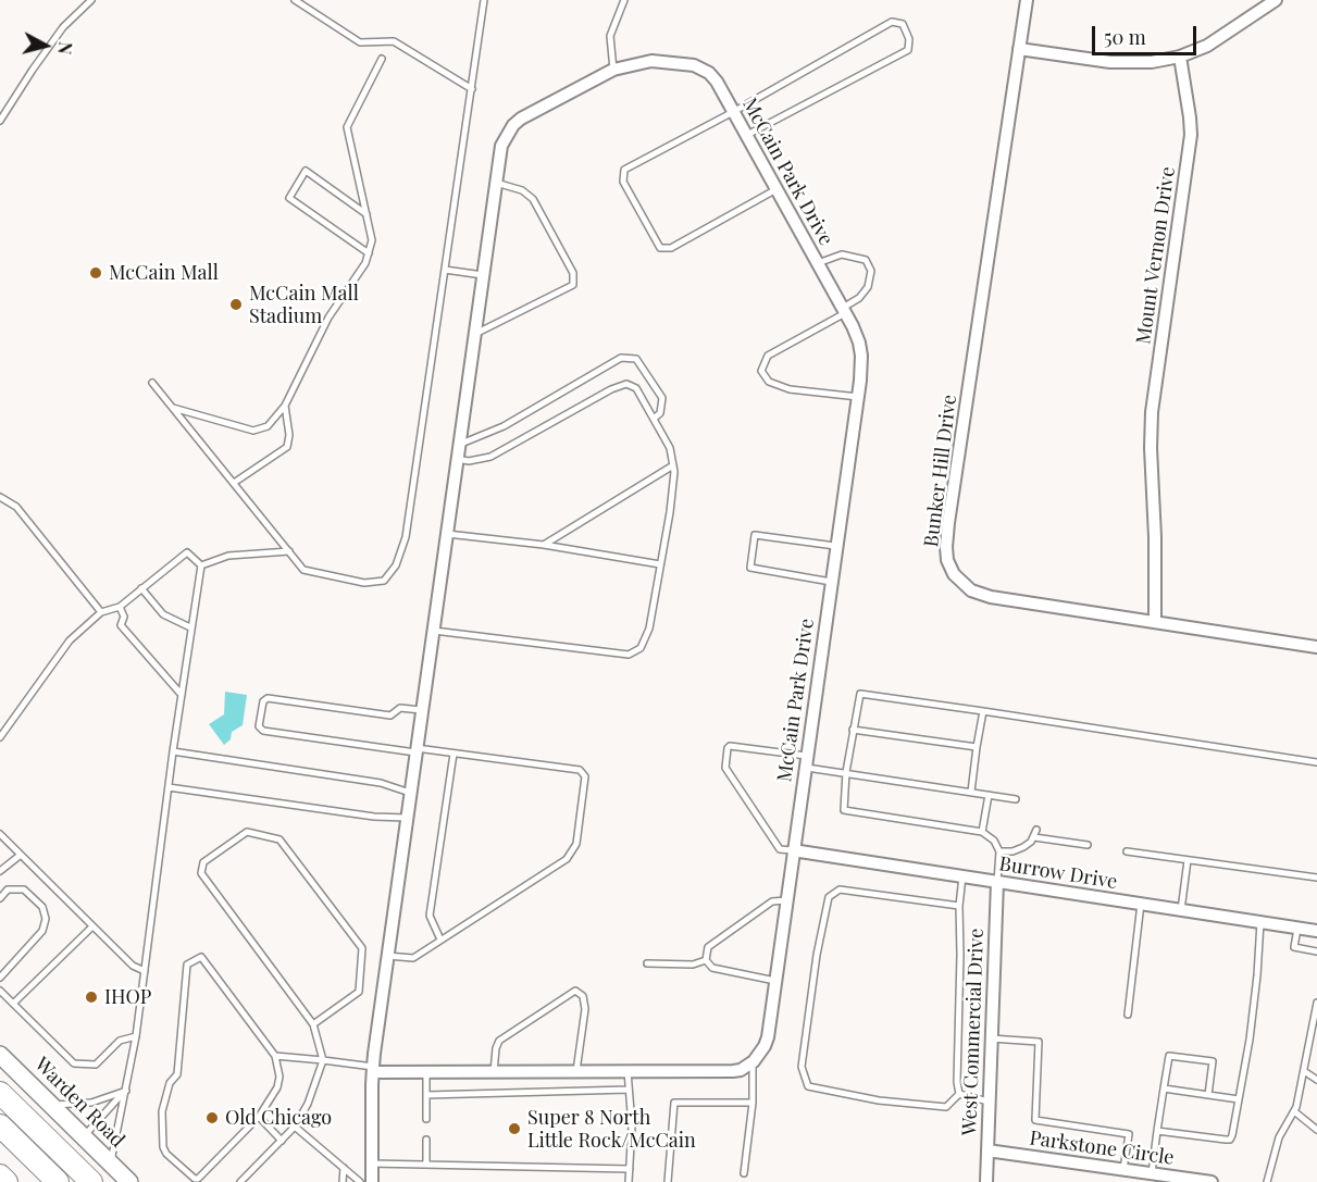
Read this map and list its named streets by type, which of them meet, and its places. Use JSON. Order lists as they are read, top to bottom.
{
  "streets": {
    "main road": ["Warden Road"],
    "street": [
      "McCain Park Drive",
      "Mount Vernon Drive",
      "Bunker Hill Drive",
      "Burrow Drive",
      "West Commercial Drive",
      "Parkstone Circle"
    ]
  },
  "crossings": [
    ["McCain Park Drive", "Burrow Drive"],
    ["Mount Vernon Drive", "Bunker Hill Drive"],
    ["Burrow Drive", "West Commercial Drive"],
    ["West Commercial Drive", "Parkstone Circle"]
  ],
  "places": [
    "McCain Mall",
    "McCain Mall Stadium",
    "IHOP",
    "Old Chicago",
    "Super 8 North Little Rock/McCain"
  ],
  "scale_bar": "50 m",
  "north": "right"
}
